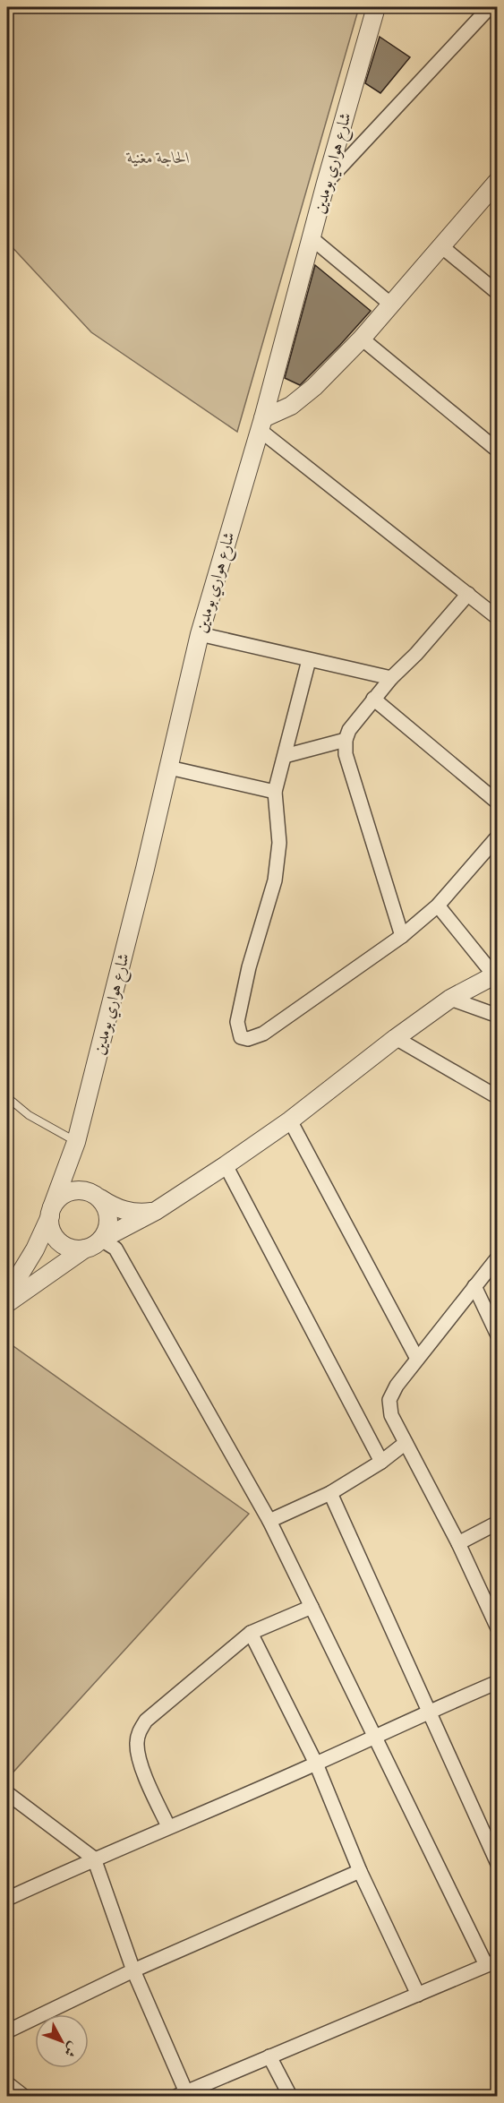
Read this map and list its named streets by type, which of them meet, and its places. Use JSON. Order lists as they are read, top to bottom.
{
  "streets": {
    "street": ["شارع هواري بومدين"]
  },
  "parks": ["الحاجة مغنية"],
  "north": "bottom right"
}
